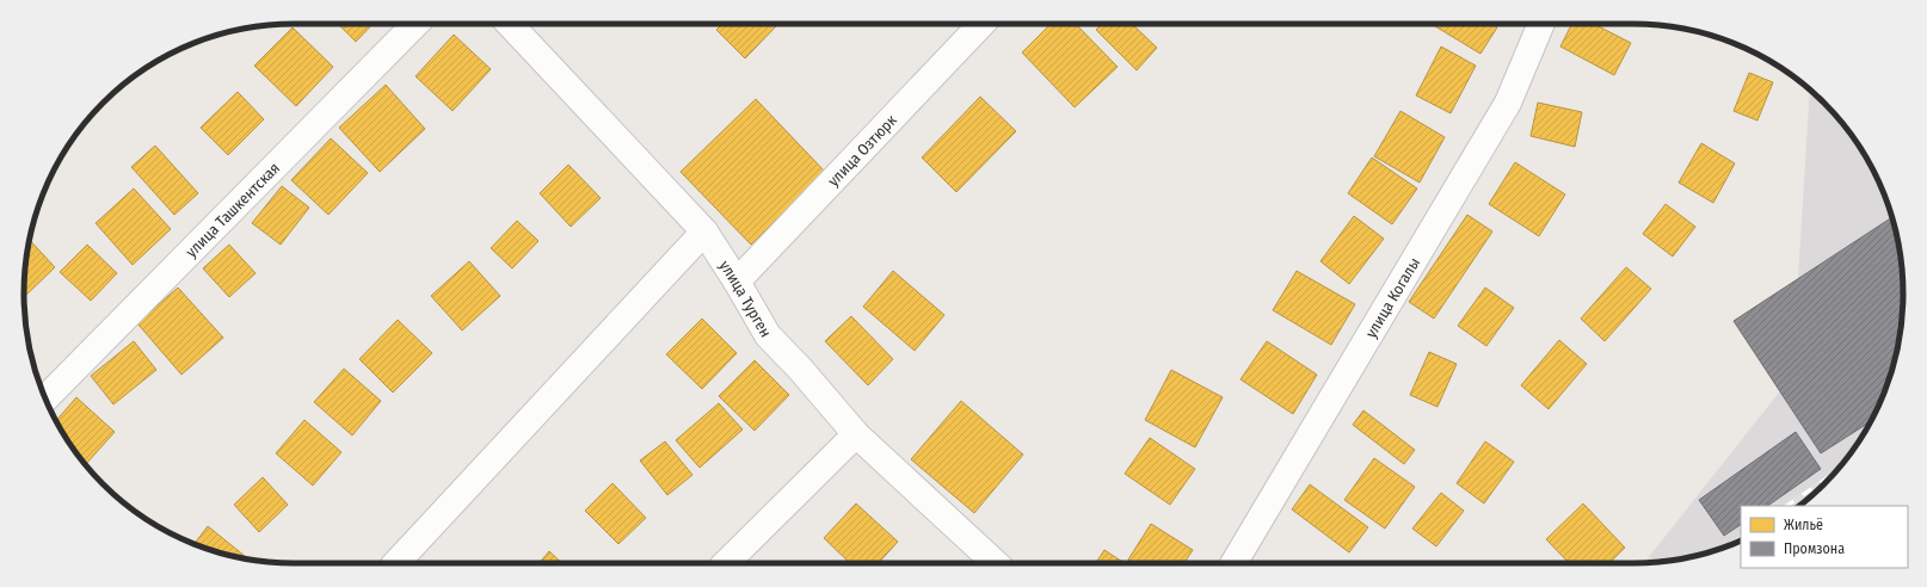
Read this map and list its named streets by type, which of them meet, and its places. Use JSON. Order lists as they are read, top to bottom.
{
  "streets": {
    "street": [
      "улица Озтюрк",
      "улица Ташкентская",
      "улица Когалы",
      "улица Турген"
    ]
  },
  "crossings": [
    ["улица Озтюрк", "улица Турген"]
  ],
  "legend": ["Жильё", "Промзона"]
}
